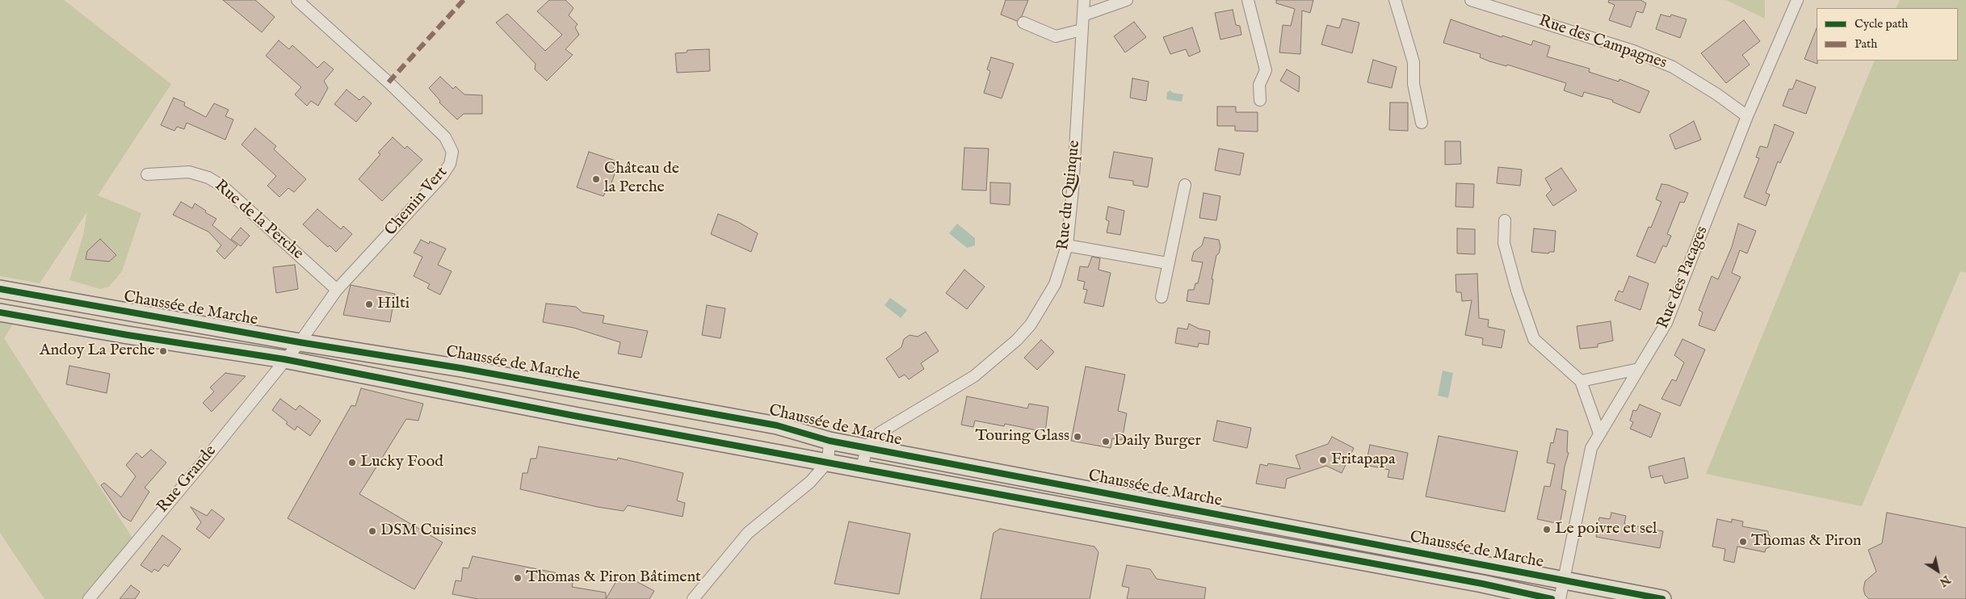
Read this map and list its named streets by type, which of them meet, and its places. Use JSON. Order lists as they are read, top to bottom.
{
  "streets": {
    "main road": ["Chaussée de Marche"],
    "street": [
      "Rue des Campagnes",
      "Rue du Quinque",
      "Chemin Vert",
      "Rue de la Perche",
      "Rue des Pacages",
      "Rue Grande"
    ]
  },
  "crossings": [
    ["Rue des Campagnes", "Rue des Pacages"],
    ["Rue du Quinque", "Chaussée de Marche"],
    ["Chemin Vert", "Rue de la Perche"],
    ["Chemin Vert", "Chaussée de Marche"],
    ["Chemin Vert", "Rue Grande"],
    ["Rue des Pacages", "Chaussée de Marche"],
    ["Chaussée de Marche", "Rue Grande"]
  ],
  "places": [
    "Château de la Perche",
    "Hilti",
    "Andoy La Perche",
    "Touring Glass",
    "Daily Burger",
    "Fritapapa",
    "Lucky Food",
    "Le poivre et sel",
    "DSM Cuisines",
    "Thomas & Piron",
    "Thomas & Piron Bâtiment"
  ],
  "legend": ["Cycle path", "Path"],
  "north": "bottom right"
}
